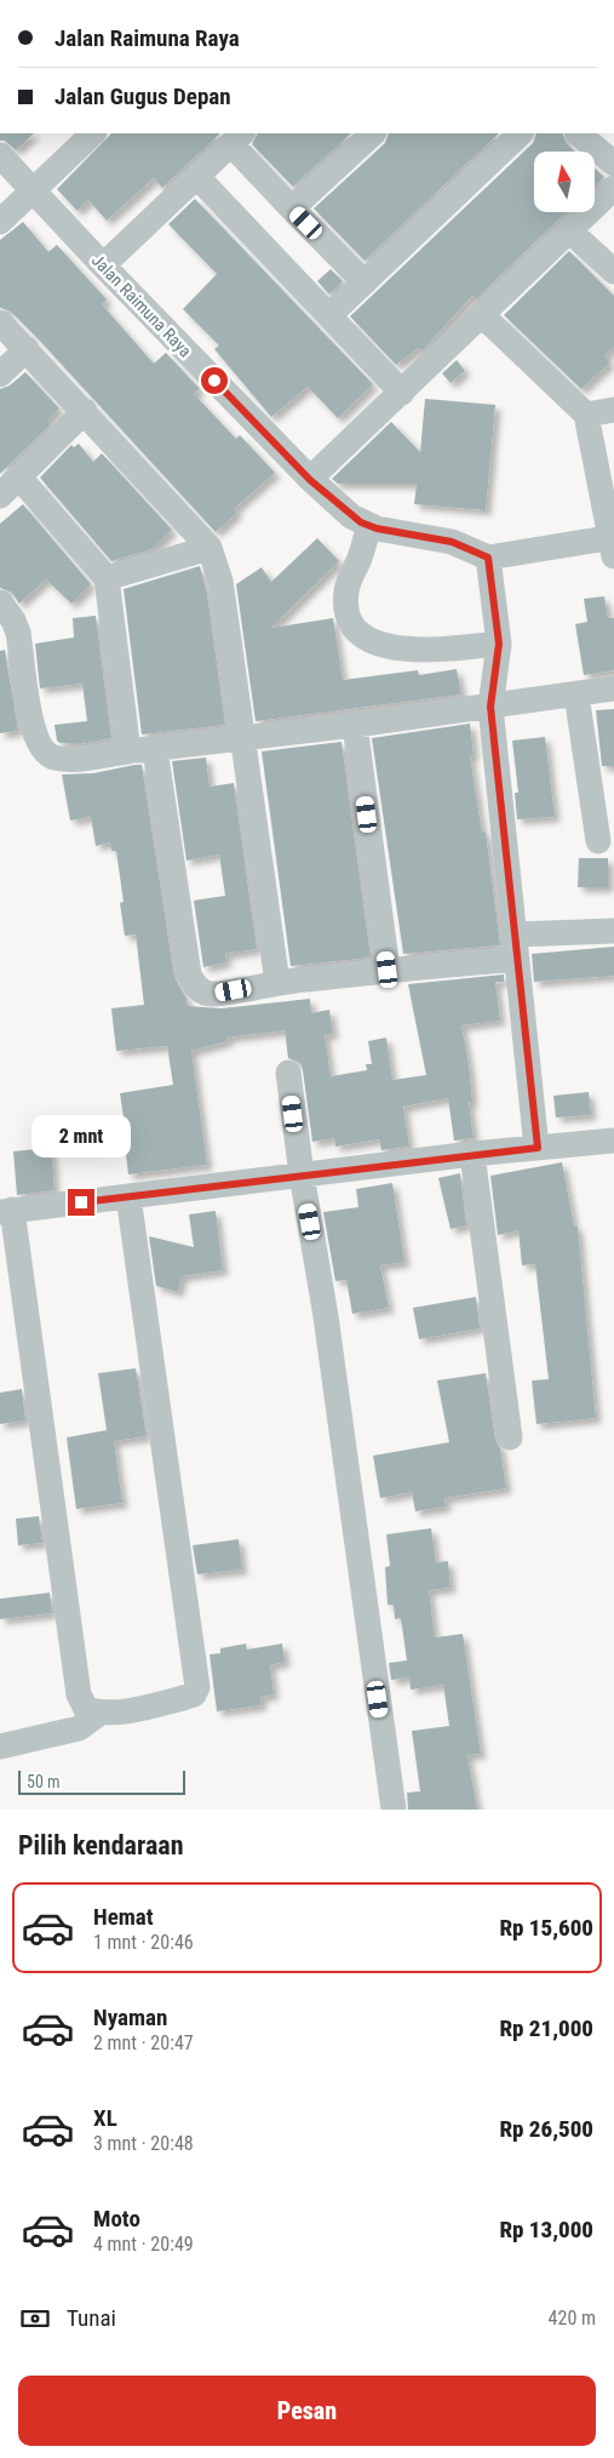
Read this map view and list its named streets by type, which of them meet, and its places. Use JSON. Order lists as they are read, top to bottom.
{
  "streets": {
    "street": ["Jalan Raimuna Raya"]
  },
  "scale_bar": "50 m",
  "north": "top",
  "page": {
    "banner": ["Jalan Raimuna Raya", "Jalan Gugus Depan"],
    "bubble": "2 mnt",
    "scale": "50 m",
    "heading": "Pilih kendaraan",
    "list": [
      {
        "name": "Hemat",
        "note": "1 mnt · 20:46",
        "value": "Rp 15,600"
      },
      {
        "name": "Nyaman",
        "note": "2 mnt · 20:47",
        "value": "Rp 21,000"
      },
      {
        "name": "XL",
        "note": "3 mnt · 20:48",
        "value": "Rp 26,500"
      },
      {
        "name": "Moto",
        "note": "4 mnt · 20:49",
        "value": "Rp 13,000"
      }
    ],
    "pay": ["Tunai", "420 m"],
    "buttons": "Pesan"
  }
}
